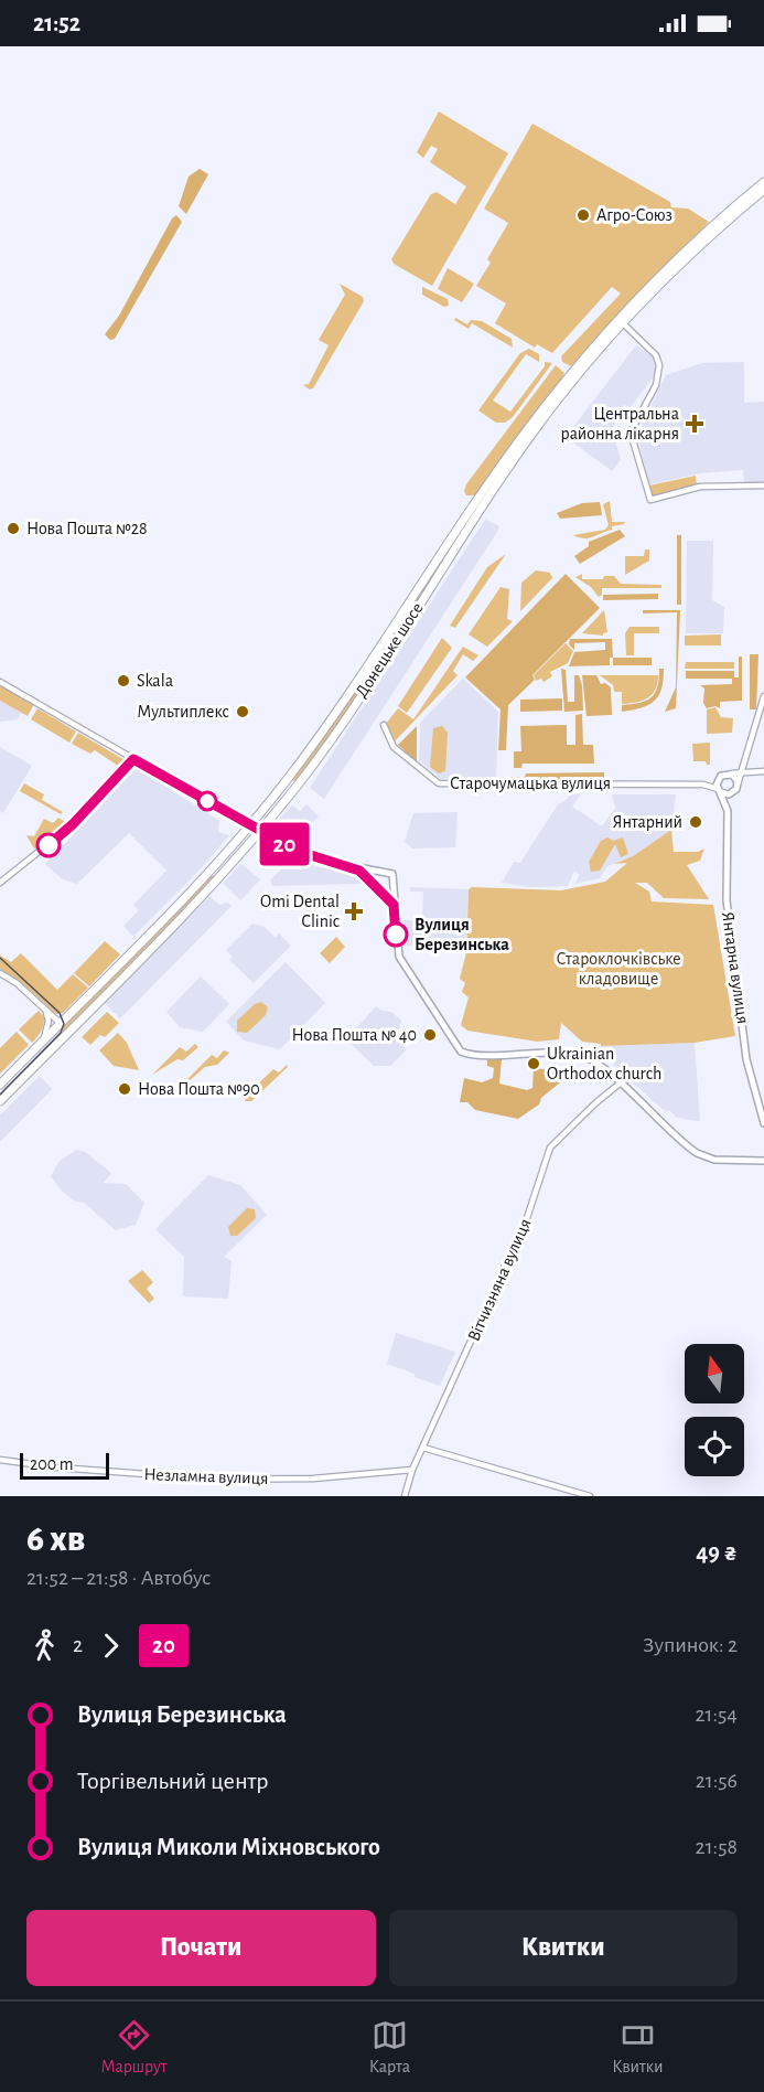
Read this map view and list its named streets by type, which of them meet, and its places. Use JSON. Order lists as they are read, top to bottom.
{
  "streets": {
    "highway": ["Донецьке шосе"],
    "main road": ["Старочумацька вулиця", "Янтарна вулиця"],
    "street": ["Вітчизняна вулиця", "Незламна вулиця"]
  },
  "crossings": [
    ["Старочумацька вулиця", "Янтарна вулиця"],
    ["Вітчизняна вулиця", "Незламна вулиця"]
  ],
  "parks": ["Староклочківське кладовище"],
  "places": {
    "other": [
      "Агро-Союз",
      "Нова Пошта №28",
      "Skala",
      "Мультиплекс",
      "Янтарний",
      "Вулиця Березинська",
      "Нова Пошта № 40",
      "Ukrainian Orthodox church",
      "Нова Пошта №90"
    ],
    "health": ["Центральна районна лікарня", "Omi Dental Clinic"]
  },
  "lines": ["bus line 20"],
  "scale_bar": "200 m",
  "north": "top",
  "page": {
    "status": "21:52",
    "on_map": "20",
    "scale": "200 m",
    "heading": ["6 хв", "21:52 – 21:58 · Автобус", "49 ₴"],
    "legs": ["2", "20", "Зупинок: 2"],
    "list": [
      {
        "name": "Вулиця Березинська",
        "value": "21:54"
      },
      {
        "name": "Торгівельний центр",
        "value": "21:56"
      },
      {
        "name": "Вулиця Миколи Міхновського",
        "value": "21:58"
      }
    ],
    "buttons": ["Почати", "Квитки"],
    "tabs": ["Маршрут", "Карта", "Квитки"]
  }
}
